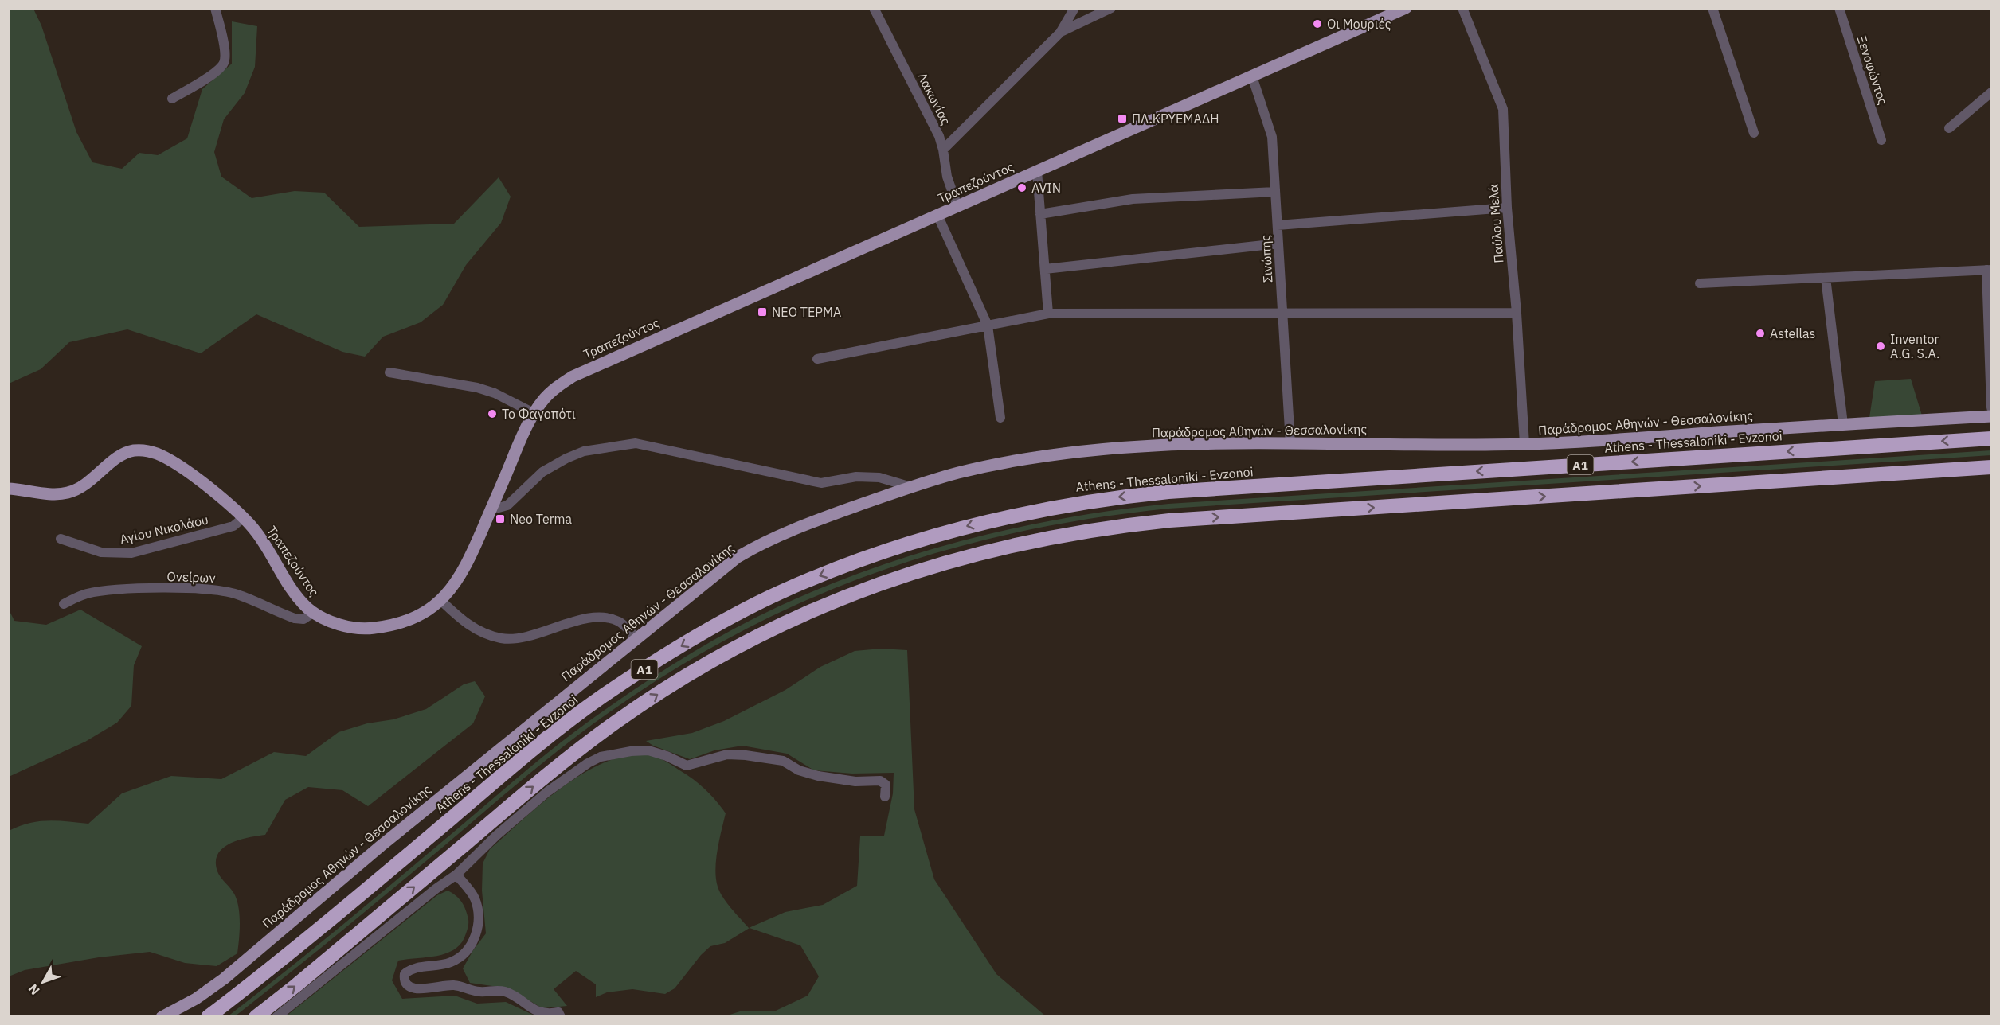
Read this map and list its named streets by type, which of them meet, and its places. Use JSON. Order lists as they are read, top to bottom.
{
  "streets": {
    "highway": ["Athens - Thessaloniki - Evzonoi", "Α1"],
    "main road": ["Τραπεζούντος", "Παράδρομος Αθηνών - Θεσσαλονίκης"],
    "street": [
      "Ξενοφώντος",
      "Λακωνίας",
      "Παύλου Μελά",
      "Σινώπης",
      "Αγίου Νικολάου",
      "Ονείρων"
    ]
  },
  "crossings": [
    ["Λακωνίας", "Τραπεζούντος"],
    ["Τραπεζούντος", "Σινώπης"],
    ["Τραπεζούντος", "Αγίου Νικολάου"],
    ["Τραπεζούντος", "Ονείρων"],
    ["Παύλου Μελά", "Παράδρομος Αθηνών - Θεσσαλονίκης"],
    ["Σινώπης", "Παράδρομος Αθηνών - Θεσσαλονίκης"]
  ],
  "places": {
    "other": [
      "Οι Μουριές",
      "AVIN",
      "Astellas",
      "Inventor A.G. S.A.",
      "Το Φαγοπότι"
    ],
    "transit": ["ΠΛ.ΚΡΥΕΜΑΔΗ", "ΝΕΟ ΤΕΡΜΑ", "Neo Terma"]
  },
  "north": "bottom left"
}
